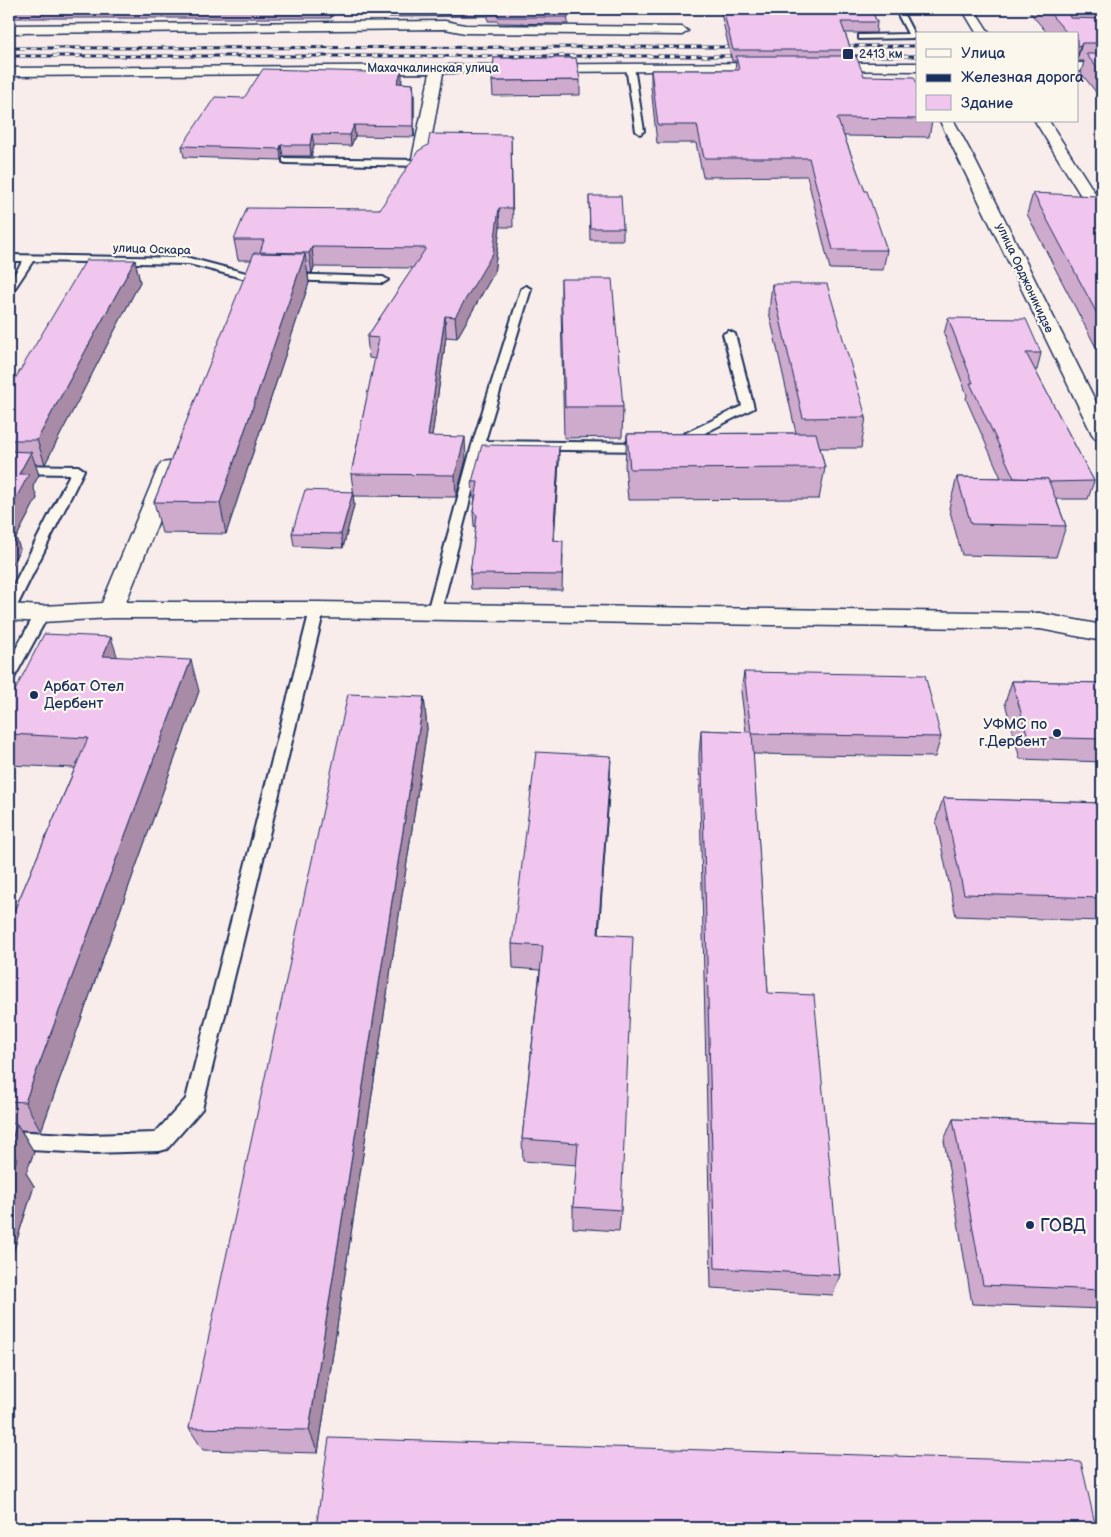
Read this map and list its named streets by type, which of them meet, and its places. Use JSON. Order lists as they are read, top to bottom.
{
  "streets": {
    "street": ["Махачкалинская улица", "улица Орджоникидзе"],
    "lane": ["улица Оскара"]
  },
  "places": {
    "transit": ["2413 км"],
    "other": ["Арбат Отел Дербент", "УФМС по г.Дербент", "ГОВД"]
  },
  "legend": ["Улица", "Железная дорога", "Здание"]
}
